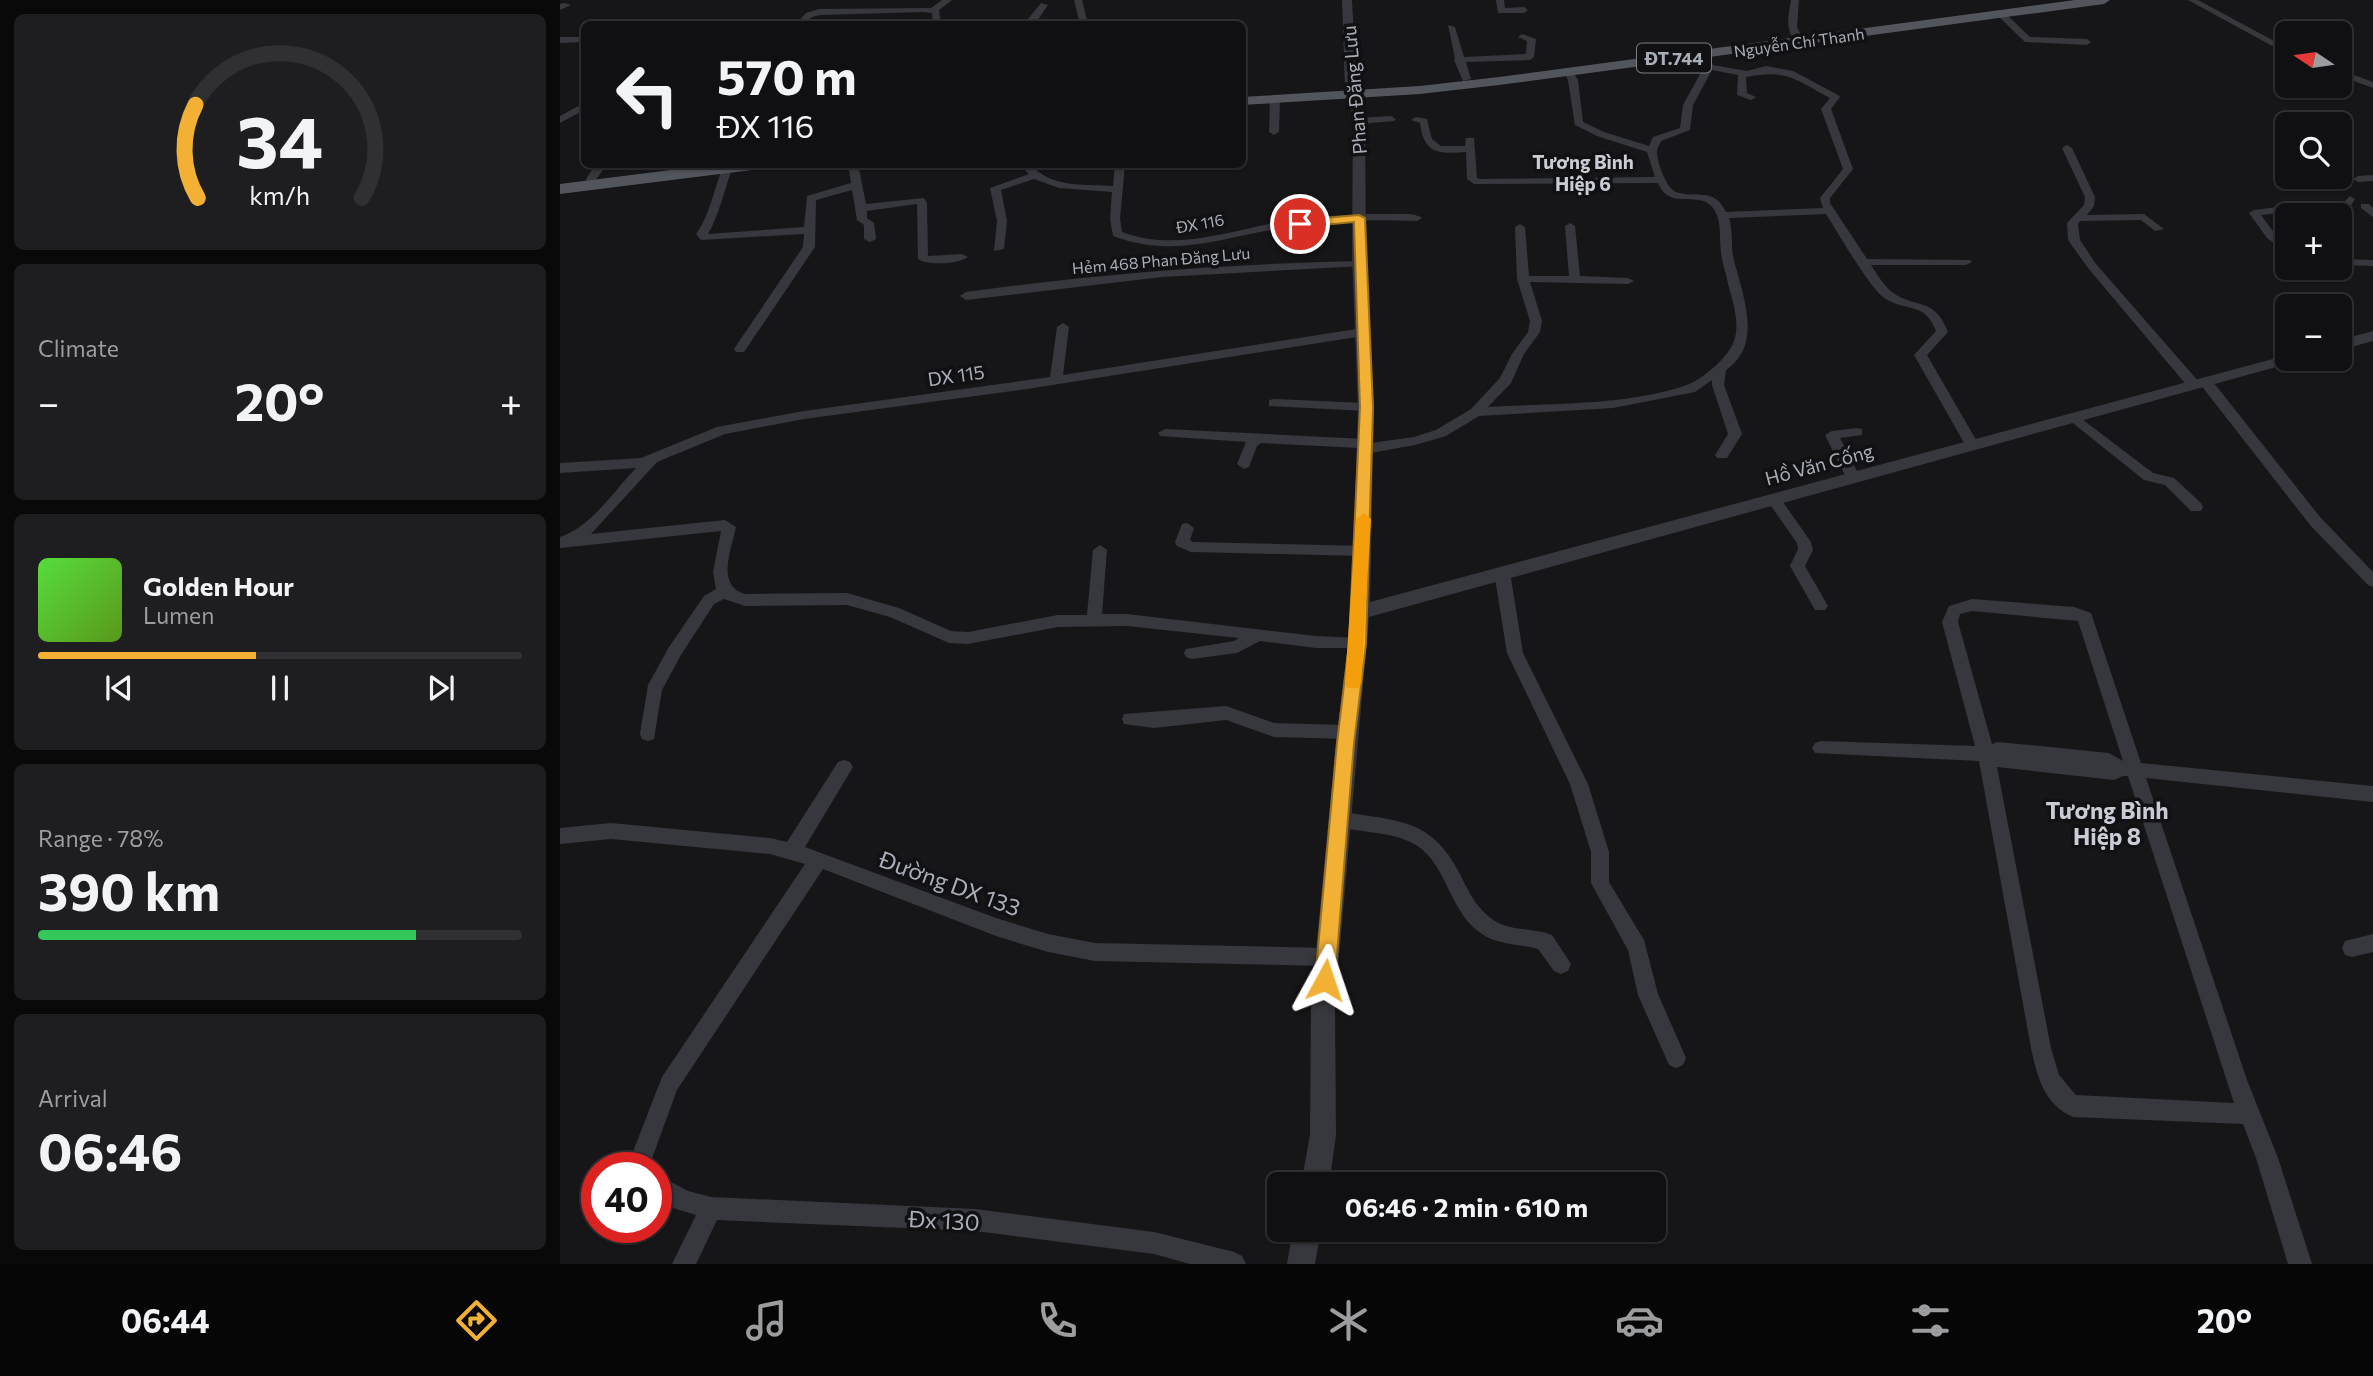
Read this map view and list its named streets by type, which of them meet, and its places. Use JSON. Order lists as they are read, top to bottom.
{
  "streets": {
    "main road": ["Nguyễn Chí Thanh", "ĐT.744"],
    "street": [
      "Phan Đăng Lưu",
      "ĐX 116",
      "Hẻm 468 Phan Đăng Lưu",
      "DX 115",
      "Hồ Văn Cống",
      "Đường DX 133",
      "Đx 130"
    ]
  },
  "crossings": [
    ["Nguyễn Chí Thanh", "Phan Đăng Lưu"],
    ["Phan Đăng Lưu", "ĐX 116"],
    ["Phan Đăng Lưu", "Hẻm 468 Phan Đăng Lưu"],
    ["Phan Đăng Lưu", "DX 115"],
    ["Phan Đăng Lưu", "Hồ Văn Cống"],
    ["Phan Đăng Lưu", "Đường DX 133"]
  ],
  "districts": ["Tương Bình Hiệp 6", "Tương Bình Hiệp 8"],
  "north": "left",
  "page": {
    "map_buttons": ["+", "−"],
    "turn": ["570 m", "ĐX 116"],
    "tile": [
      "Climate",
      ["Range · 78%", "390 km"],
      ["Arrival", "06:46"]
    ],
    "heat": ["−", "20°", "+"],
    "song": ["Golden Hour", "Lumen"],
    "limit": "40",
    "trip": "06:46 · 2 min · 610 m",
    "tabs": ["06:44", "20°"],
    "gauge": ["34", "km/h"]
  }
}
